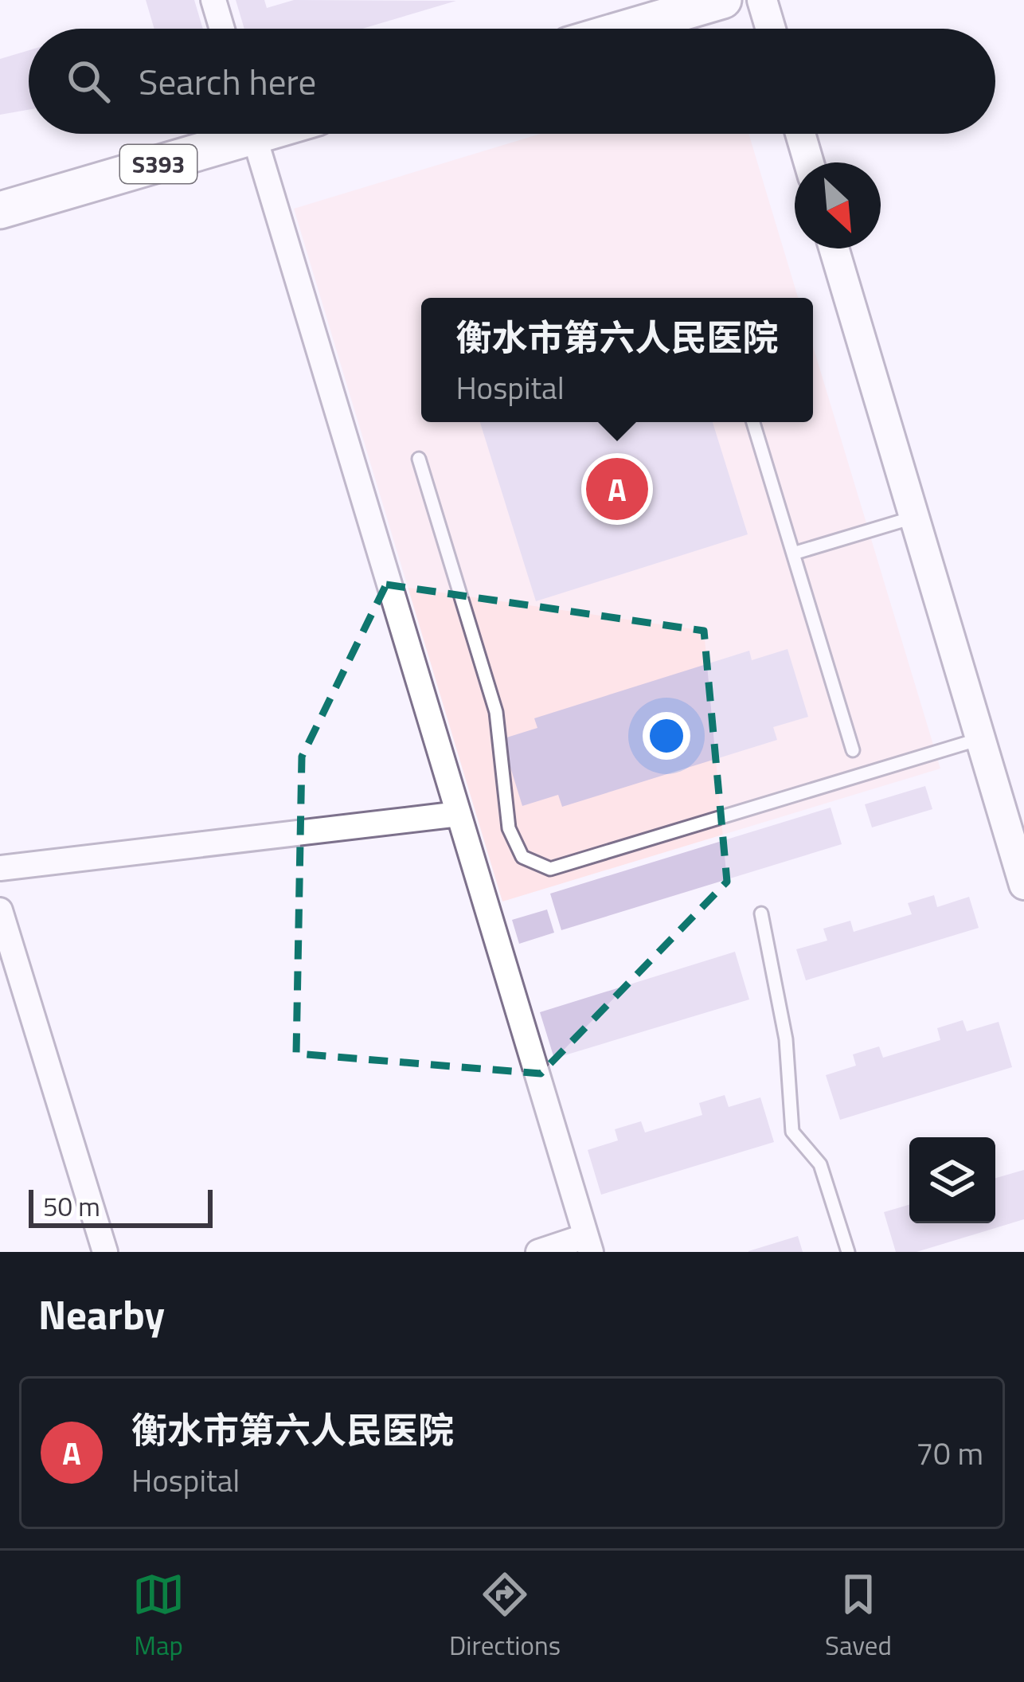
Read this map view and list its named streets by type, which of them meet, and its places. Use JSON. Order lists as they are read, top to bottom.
{
  "streets": {
    "main road": ["S393"]
  },
  "scale_bar": "50 m",
  "north": "bottom right",
  "page": {
    "search": "Search here",
    "popup": ["衡水市第六人民医院", "Hospital"],
    "pins": "A",
    "scale": "50 m",
    "heading": "Nearby",
    "list": [
      {
        "mark": "A",
        "name": "衡水市第六人民医院",
        "note": "Hospital",
        "value": "70 m"
      }
    ],
    "nav": ["Map", "Directions", "Saved"]
  }
}
